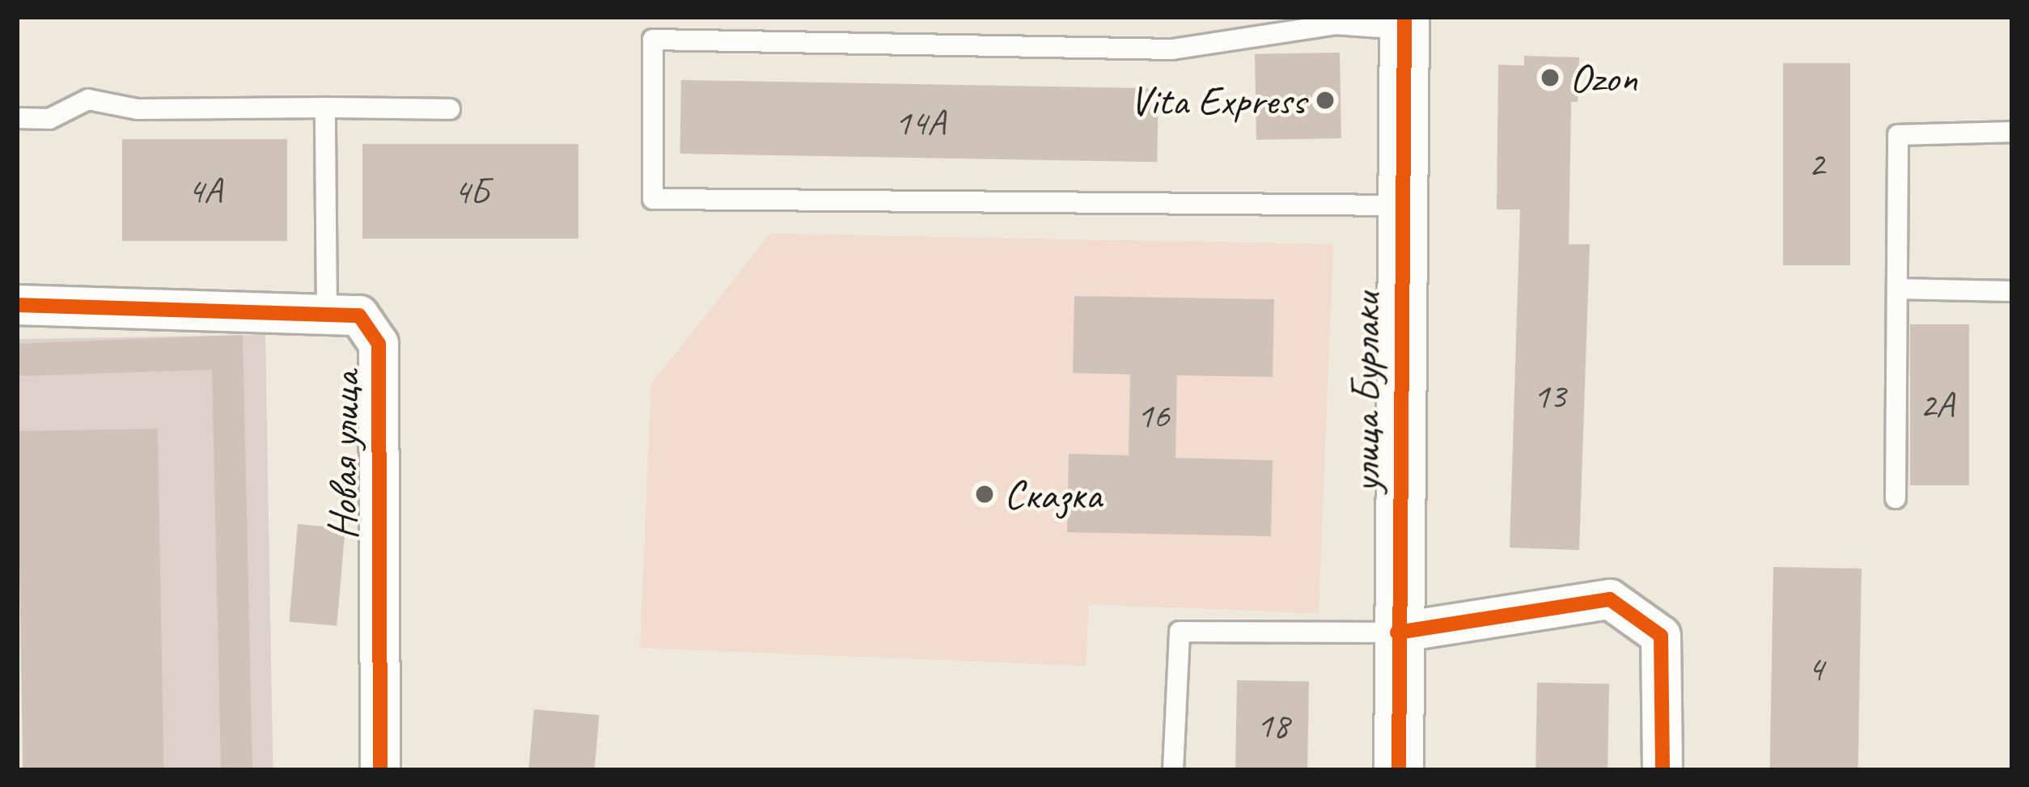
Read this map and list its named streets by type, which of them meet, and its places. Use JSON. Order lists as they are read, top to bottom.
{
  "streets": {
    "street": ["улица Бурлаки", "Новая улица"]
  },
  "places": ["Ozon", "Vita Express", "Сказка"],
  "house_numbers": [
    "14А",
    "2",
    "4А",
    "4Б",
    "13",
    "2А",
    "16",
    "4",
    "18"
  ]
}
